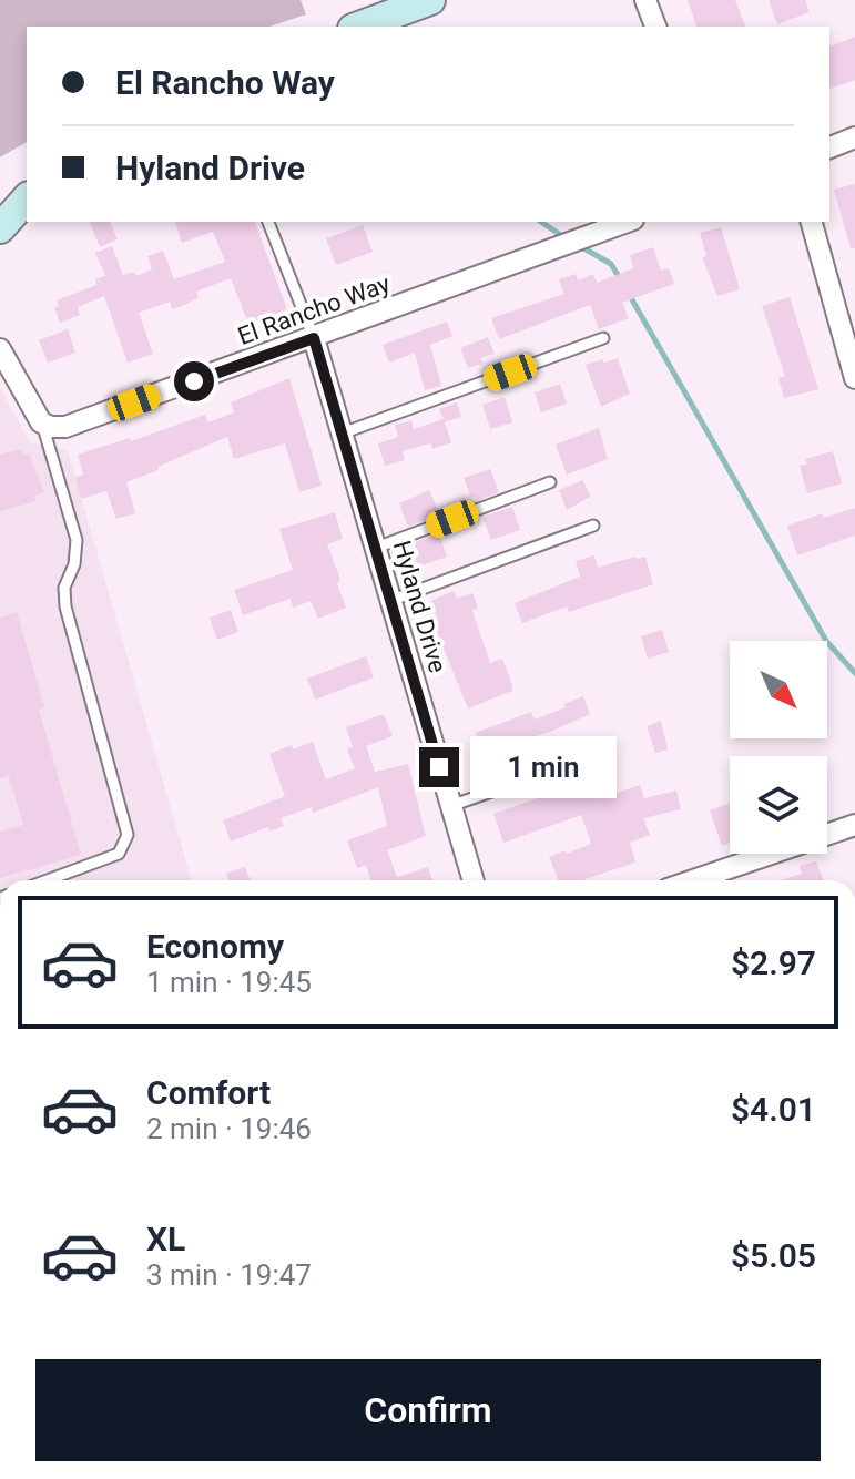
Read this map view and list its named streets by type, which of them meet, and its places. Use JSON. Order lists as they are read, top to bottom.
{
  "streets": {
    "street": ["El Rancho Way", "Hyland Drive"]
  },
  "crossings": [
    ["El Rancho Way", "Hyland Drive"]
  ],
  "north": "bottom right",
  "page": {
    "banner": ["El Rancho Way", "Hyland Drive"],
    "bubble": "1 min",
    "list": [
      {
        "name": "Economy",
        "note": "1 min · 19:45",
        "value": "$2.97"
      },
      {
        "name": "Comfort",
        "note": "2 min · 19:46",
        "value": "$4.01"
      },
      {
        "name": "XL",
        "note": "3 min · 19:47",
        "value": "$5.05"
      }
    ],
    "buttons": "Confirm"
  }
}
